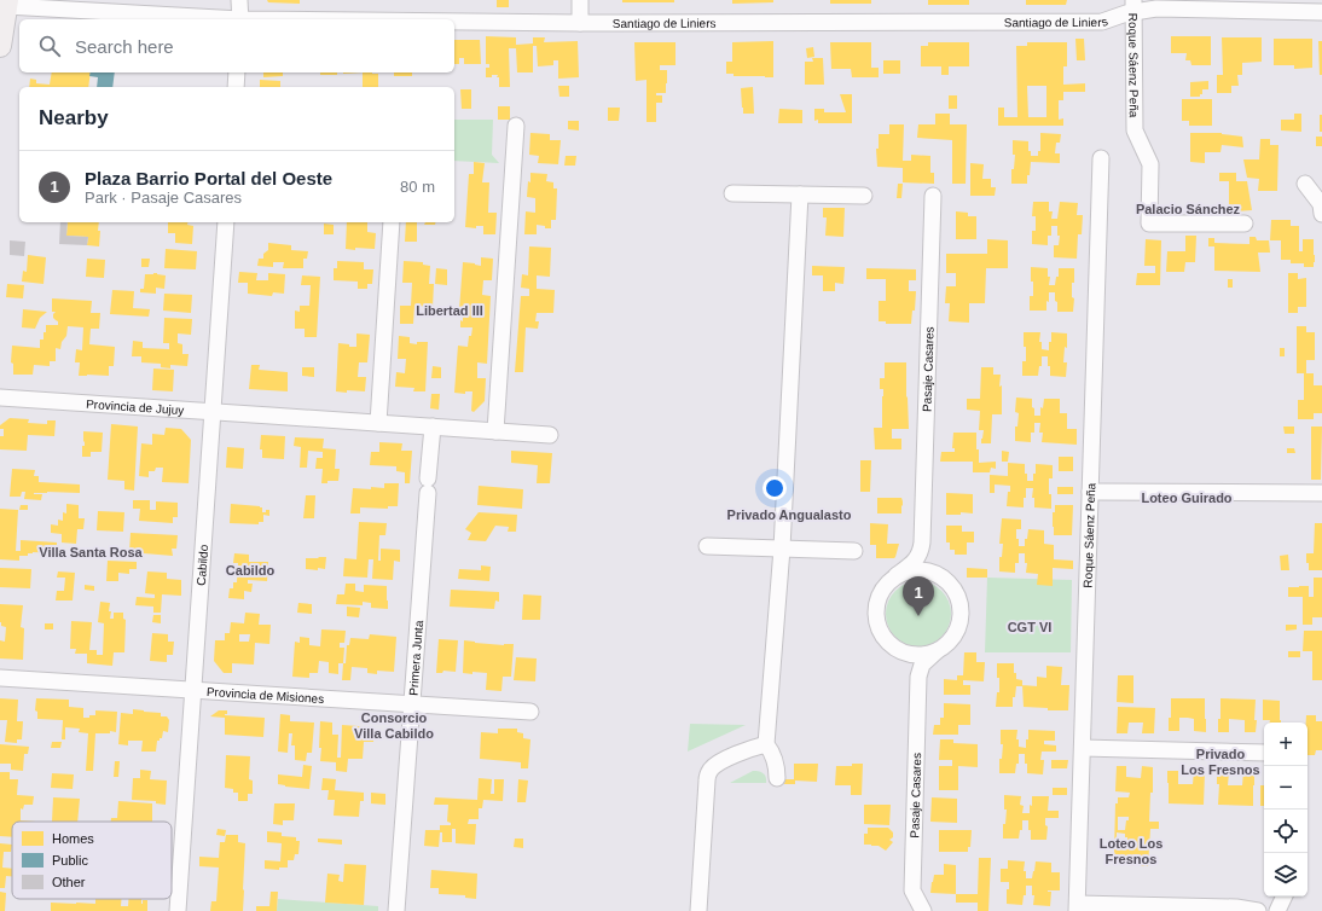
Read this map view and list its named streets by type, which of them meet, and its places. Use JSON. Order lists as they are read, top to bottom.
{
  "streets": {
    "street": [
      "Santiago de Liniers",
      "Roque Sáenz Peña",
      "Pasaje Casares",
      "Provincia de Jujuy",
      "Cabildo",
      "Primera Junta",
      "Provincia de Misiones"
    ]
  },
  "crossings": [
    ["Santiago de Liniers", "Roque Sáenz Peña"],
    ["Provincia de Jujuy", "Cabildo"],
    ["Provincia de Jujuy", "Primera Junta"],
    ["Cabildo", "Provincia de Misiones"],
    ["Primera Junta", "Provincia de Misiones"]
  ],
  "districts": [
    "Palacio Sánchez",
    "Libertad III",
    "Loteo Guirado",
    "Privado Angualasto",
    "Villa Santa Rosa",
    "Cabildo",
    "CGT VI",
    "Consorcio Villa Cabildo",
    "Privado Los Fresnos",
    "Loteo Los Fresnos"
  ],
  "legend": ["Homes", "Public", "Other"],
  "page": {
    "search": "Search here",
    "heading": "Nearby",
    "list": [
      {
        "mark": "1",
        "name": "Plaza Barrio Portal del Oeste",
        "note": "Park · Pasaje Casares",
        "value": "80 m"
      }
    ],
    "pins": "1",
    "map_buttons": ["+", "−"]
  }
}
